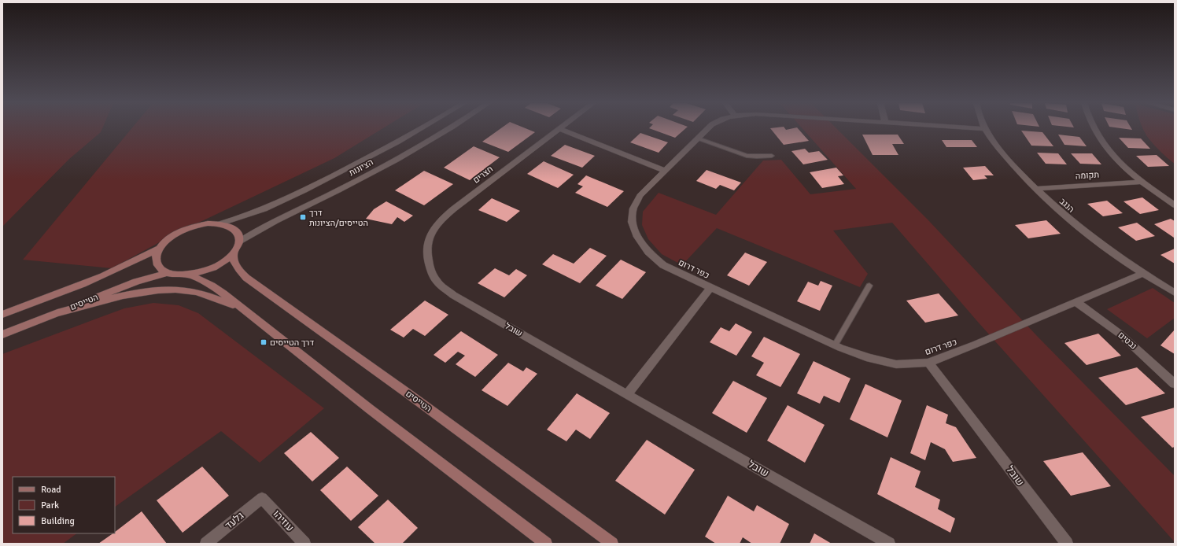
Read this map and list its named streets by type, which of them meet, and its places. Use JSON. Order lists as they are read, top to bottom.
{
  "streets": {
    "main road": ["הטייסים"],
    "street": [
      "הציונות",
      "חצרים",
      "תקומה",
      "הנגב",
      "כפר דרום",
      "שובל",
      "נבטים",
      "גלעד",
      "עוזיהו"
    ]
  },
  "crossings": [
    ["חצרים", "שובל"],
    ["תקומה", "הנגב"],
    ["הנגב", "כפר דרום"],
    ["כפר דרום", "שובל"],
    ["כפר דרום", "נבטים"],
    ["גלעד", "עוזיהו"]
  ],
  "places": {
    "transit": ["דרך הטייסים/הציונות", "דרך הטייסים"]
  },
  "legend": ["Road", "Park", "Building"]
}
